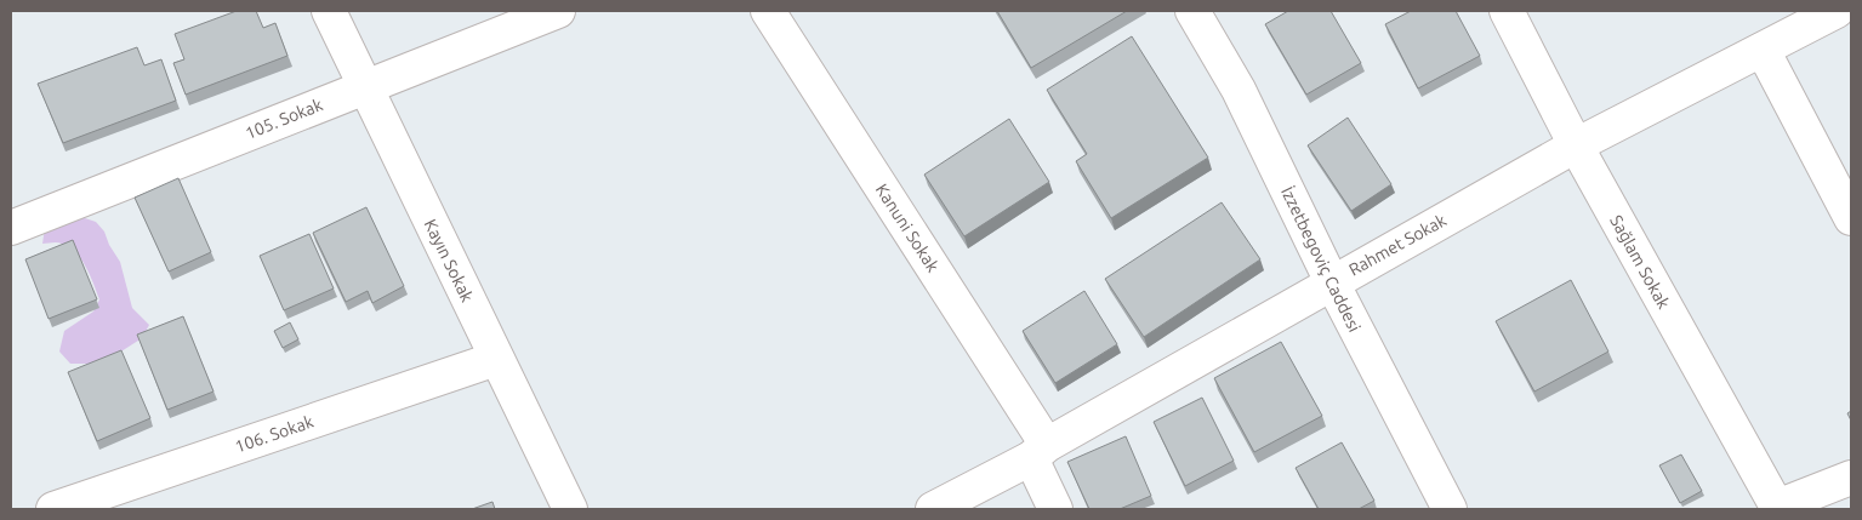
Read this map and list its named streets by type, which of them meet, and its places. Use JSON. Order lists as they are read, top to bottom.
{
  "streets": {
    "street": [
      "105. Sokak",
      "Kanuni Sokak",
      "Rahmet Sokak",
      "İzzetbegoviç Caddesi",
      "Kayın Sokak",
      "Sağlam Sokak",
      "106. Sokak"
    ]
  },
  "crossings": [
    ["105. Sokak", "Kayın Sokak"],
    ["Kanuni Sokak", "Rahmet Sokak"],
    ["Rahmet Sokak", "İzzetbegoviç Caddesi"],
    ["Rahmet Sokak", "Sağlam Sokak"],
    ["Kayın Sokak", "106. Sokak"]
  ]
}
